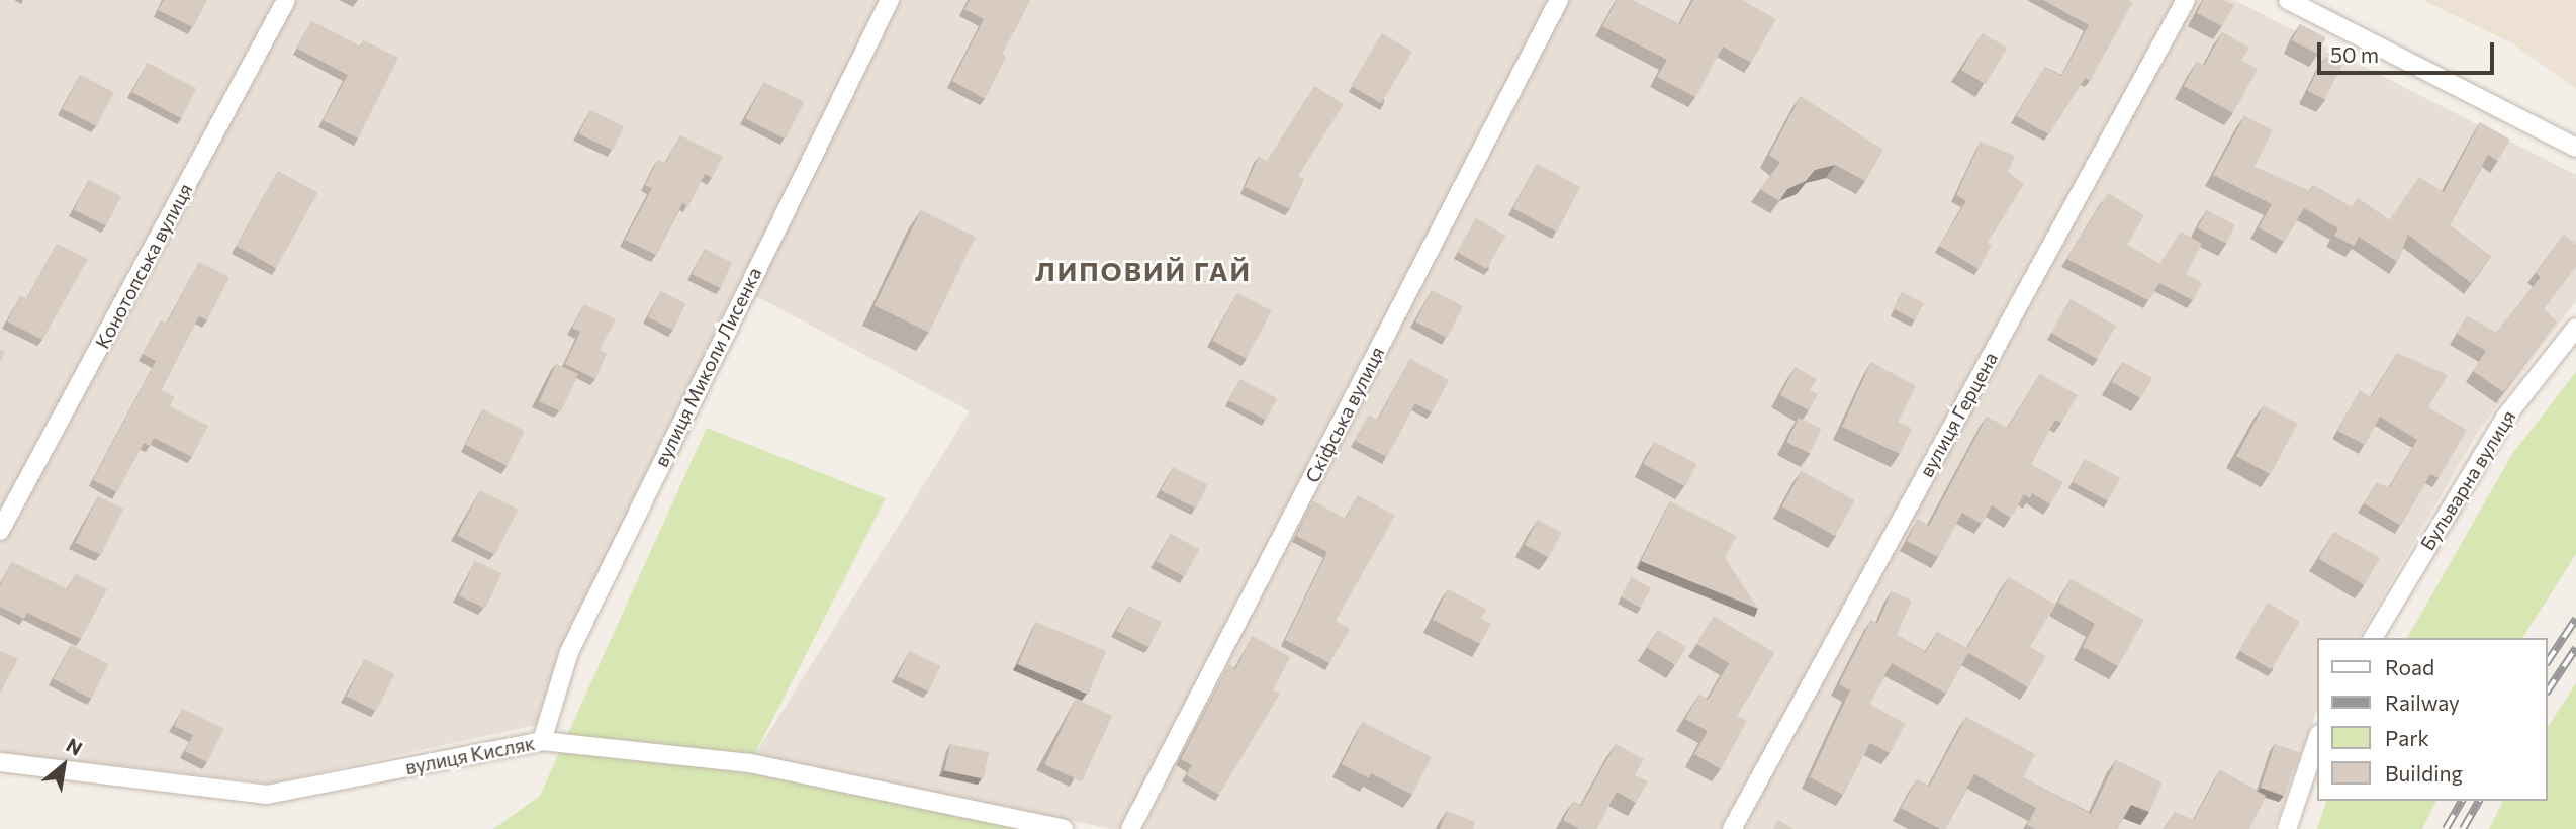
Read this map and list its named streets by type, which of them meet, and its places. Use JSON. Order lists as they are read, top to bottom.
{
  "streets": {
    "street": [
      "Конотопська вулиця",
      "вулиця Миколи Лисенка",
      "Скіфська вулиця",
      "вулиця Герцена",
      "Бульварна вулиця",
      "вулиця Кисляк"
    ]
  },
  "crossings": [
    ["вулиця Миколи Лисенка", "вулиця Кисляк"]
  ],
  "districts": ["ЛИПОВИЙ ГАЙ"],
  "legend": [
    "Road",
    "Railway",
    "Park",
    "Building"
  ],
  "scale_bar": "50 m",
  "north": "top right"
}
